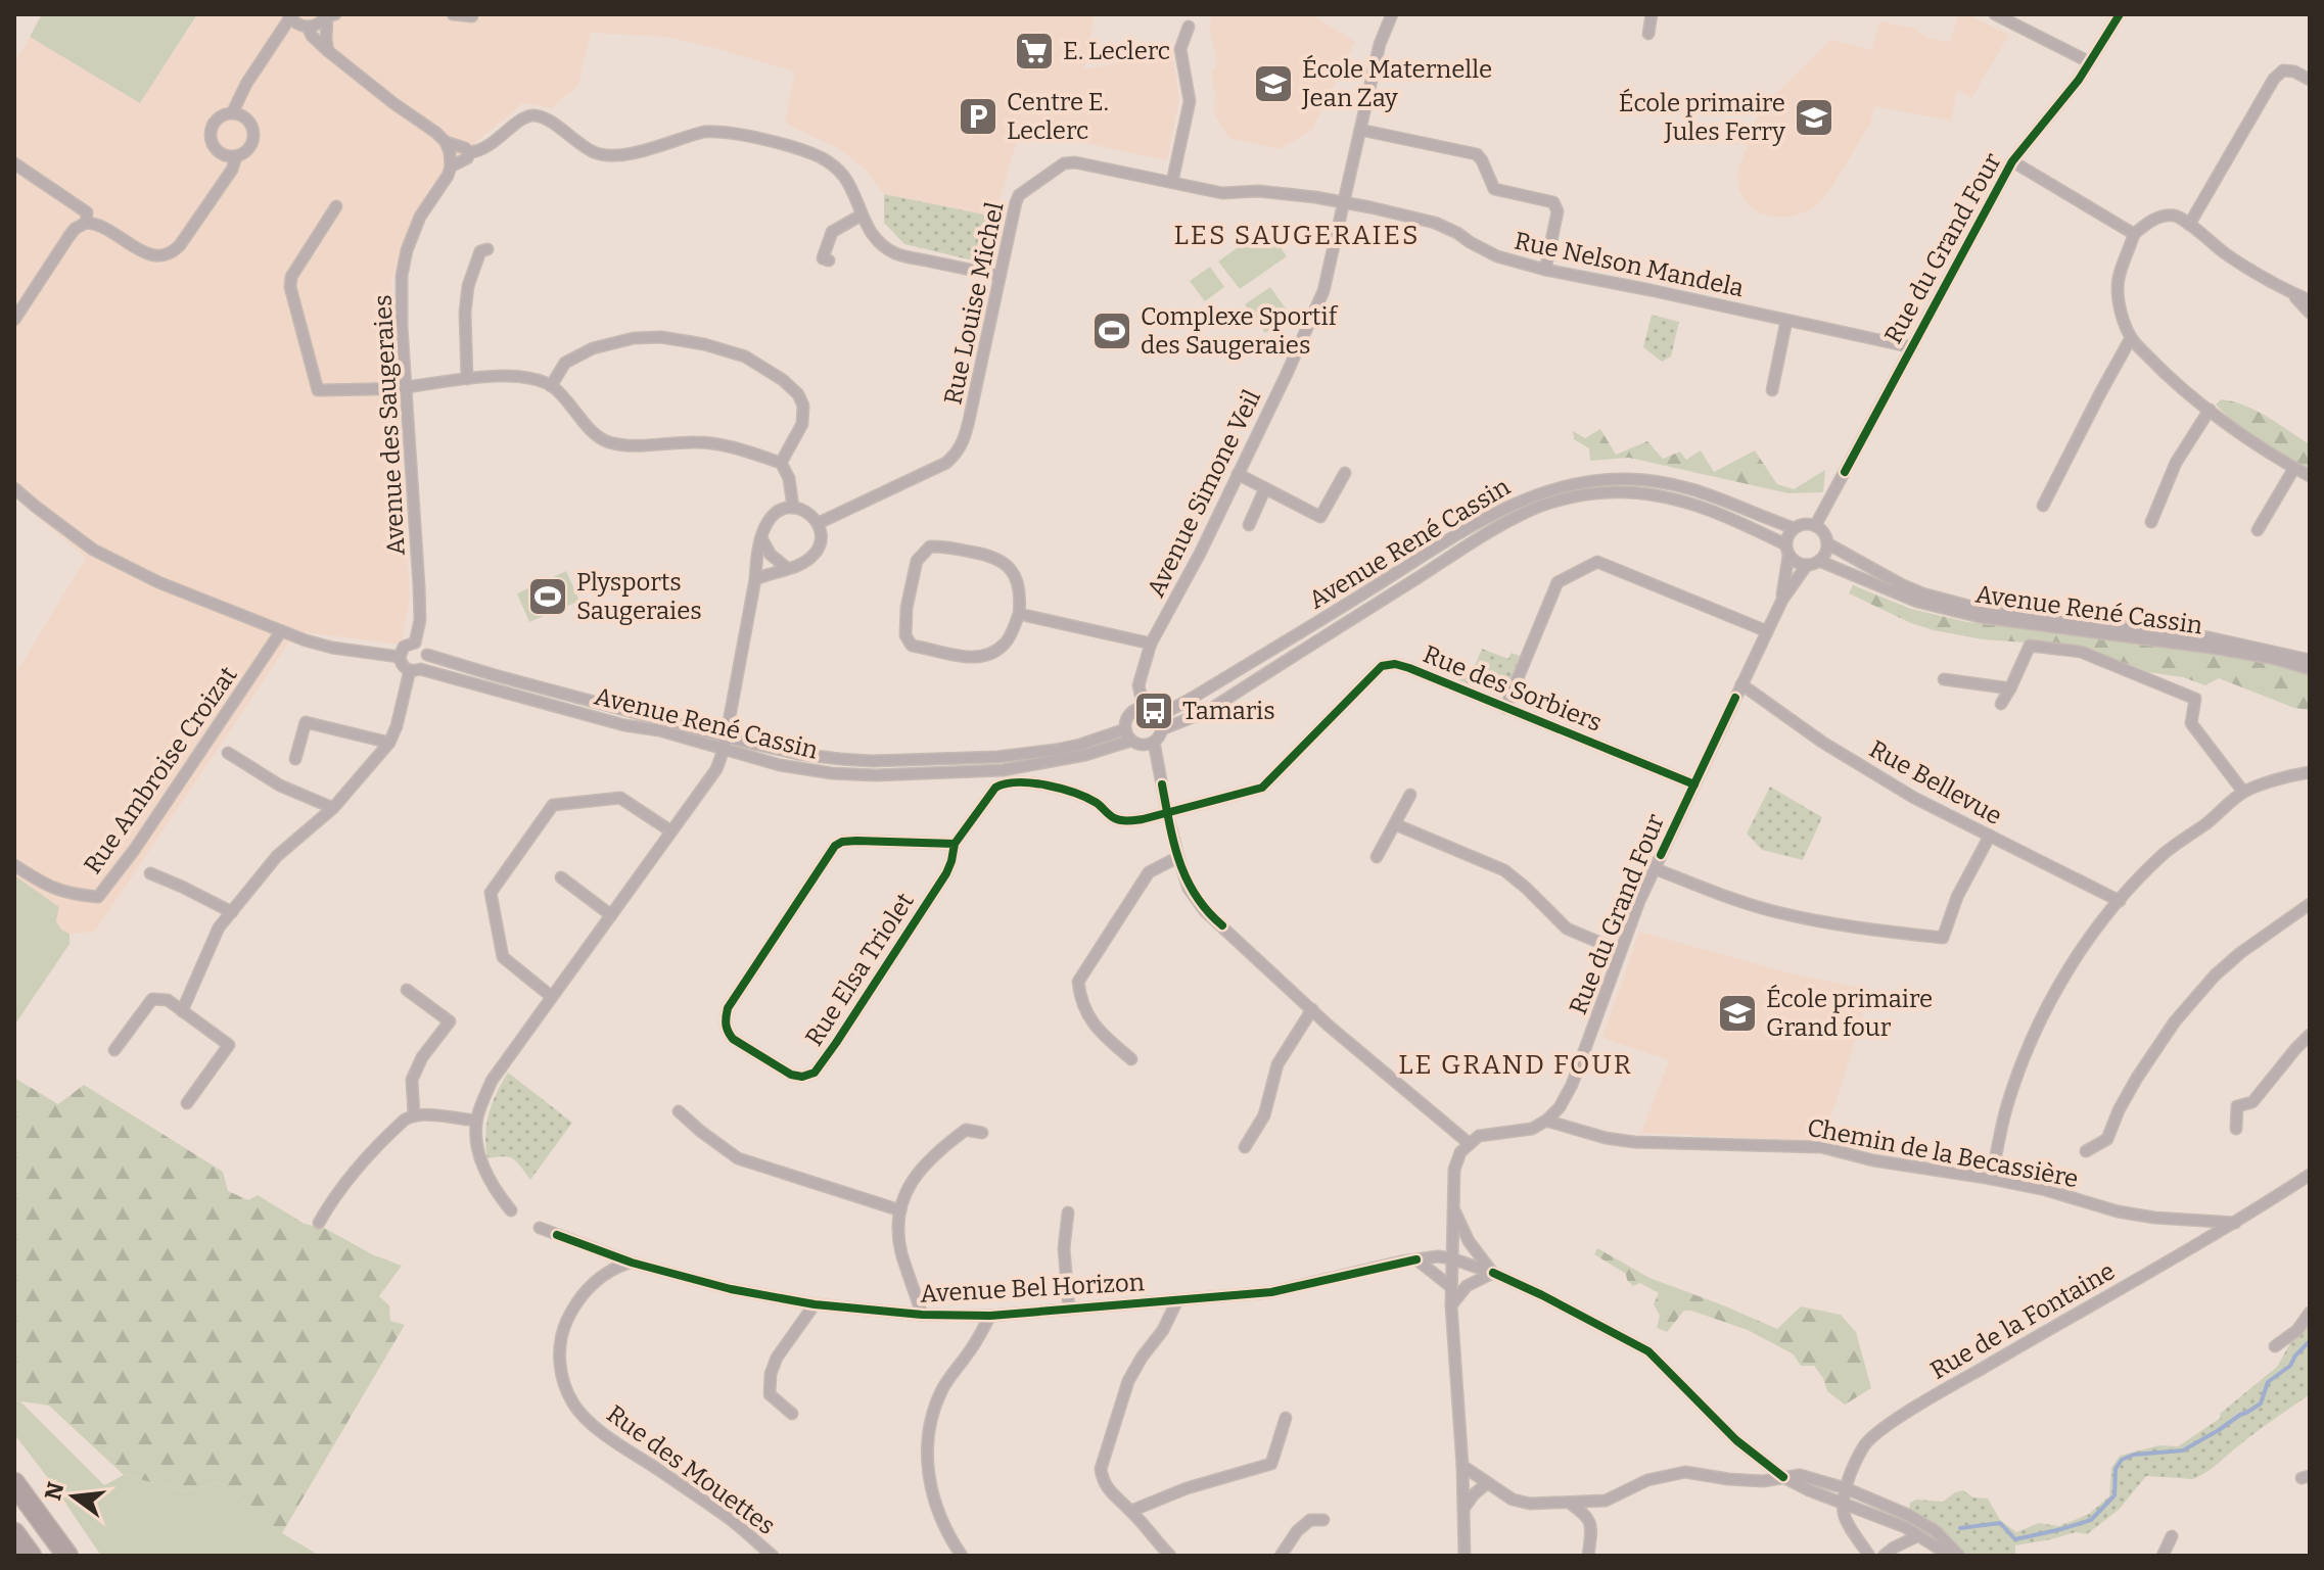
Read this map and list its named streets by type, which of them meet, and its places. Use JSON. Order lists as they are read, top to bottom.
{
  "streets": {
    "street": [
      "Rue du Grand Four",
      "Rue Nelson Mandela",
      "Rue Louise Michel",
      "Avenue des Saugeraies",
      "Avenue Simone Veil",
      "Avenue René Cassin",
      "Rue des Sorbiers",
      "Rue Ambroise Croizat",
      "Rue Bellevue",
      "Rue Elsa Triolet",
      "Chemin de la Becassière",
      "Avenue Bel Horizon",
      "Rue de la Fontaine",
      "Rue des Mouettes"
    ]
  },
  "crossings": [
    ["Rue du Grand Four", "Rue Nelson Mandela"],
    ["Rue du Grand Four", "Avenue René Cassin"],
    ["Rue du Grand Four", "Rue des Sorbiers"],
    ["Rue du Grand Four", "Rue Bellevue"],
    ["Rue du Grand Four", "Chemin de la Becassière"],
    ["Rue Nelson Mandela", "Rue Louise Michel"],
    ["Rue Nelson Mandela", "Avenue Simone Veil"],
    ["Rue Louise Michel", "Avenue Simone Veil"],
    ["Avenue des Saugeraies", "Avenue René Cassin"],
    ["Avenue Simone Veil", "Avenue René Cassin"],
    ["Rue des Sorbiers", "Rue Elsa Triolet"],
    ["Chemin de la Becassière", "Rue de la Fontaine"],
    ["Avenue Bel Horizon", "Rue des Mouettes"]
  ],
  "districts": ["LES SAUGERAIES", "LE GRAND FOUR"],
  "places": {
    "supermarket": ["E. Leclerc"],
    "school or university": ["École Maternelle Jean Zay", "École primaire Jules Ferry", "École primaire Grand four"],
    "parking": ["Centre E. Leclerc"],
    "sports": ["Complexe Sportif des Saugeraies", "Plysports Saugeraies"],
    "bus stop": ["Tamaris"]
  },
  "north": "left"
}
